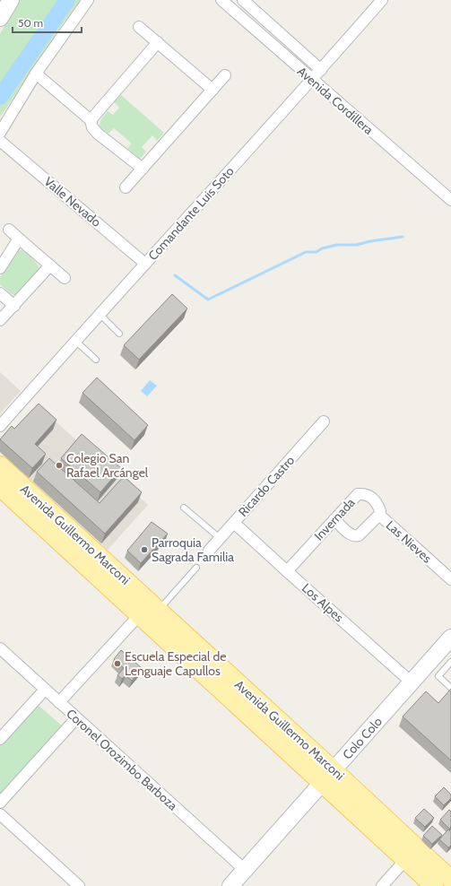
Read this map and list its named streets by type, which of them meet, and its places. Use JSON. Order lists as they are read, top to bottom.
{
  "streets": {
    "main road": ["Avenida Guillermo Marconi"],
    "street": [
      "Avenida Cordillera",
      "Valle Nevado",
      "Comandante Luis Soto",
      "Ricardo Castro",
      "Invernada",
      "Las Nieves",
      "Los Alpes",
      "Colo Colo",
      "Coronel Orozimbo Barboza"
    ]
  },
  "crossings": [
    ["Avenida Cordillera", "Comandante Luis Soto"],
    ["Valle Nevado", "Comandante Luis Soto"],
    ["Ricardo Castro", "Los Alpes"],
    ["Invernada", "Las Nieves"],
    ["Invernada", "Los Alpes"],
    ["Avenida Guillermo Marconi", "Colo Colo"],
    ["Los Alpes", "Colo Colo"],
    ["Colo Colo", "Coronel Orozimbo Barboza"]
  ],
  "places": ["Colegio San Rafael Arcángel", "Parroquia Sagrada Familia", "Escuela Especial de Lenguaje Capullos"],
  "scale_bar": "50 m"
}
